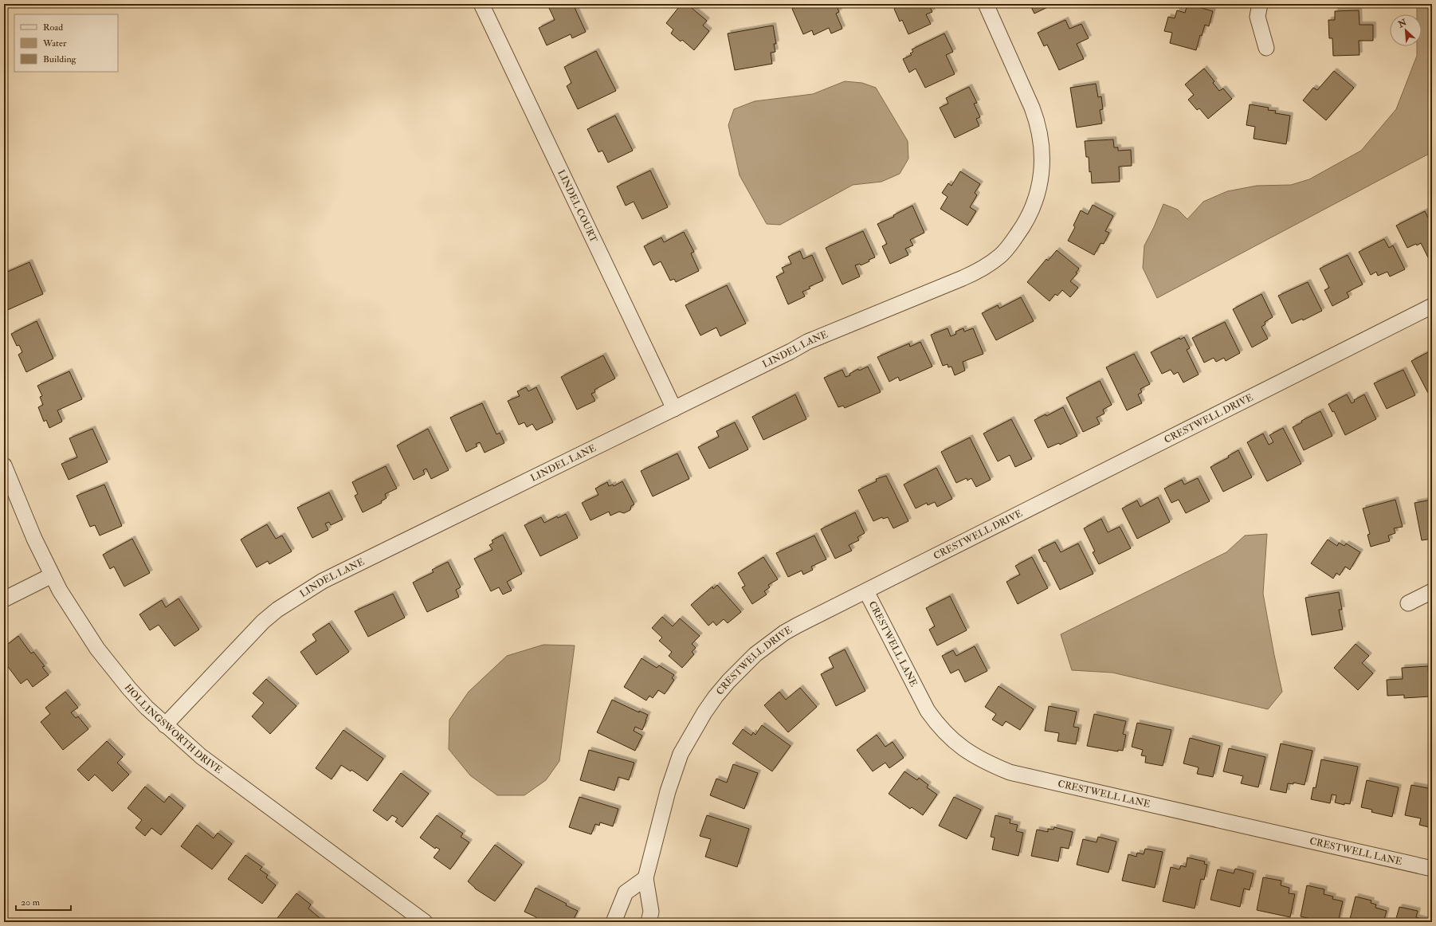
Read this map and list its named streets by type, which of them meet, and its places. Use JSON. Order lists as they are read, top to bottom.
{
  "streets": {
    "street": [
      "LINDEL COURT",
      "LINDEL LANE",
      "CRESTWELL DRIVE",
      "CRESTWELL LANE",
      "HOLLINGSWORTH DRIVE"
    ]
  },
  "crossings": [
    ["LINDEL COURT", "LINDEL LANE"],
    ["LINDEL LANE", "HOLLINGSWORTH DRIVE"],
    ["CRESTWELL DRIVE", "CRESTWELL LANE"]
  ],
  "legend": ["Road", "Water", "Building"],
  "scale_bar": "20 m",
  "north": "top left"
}
